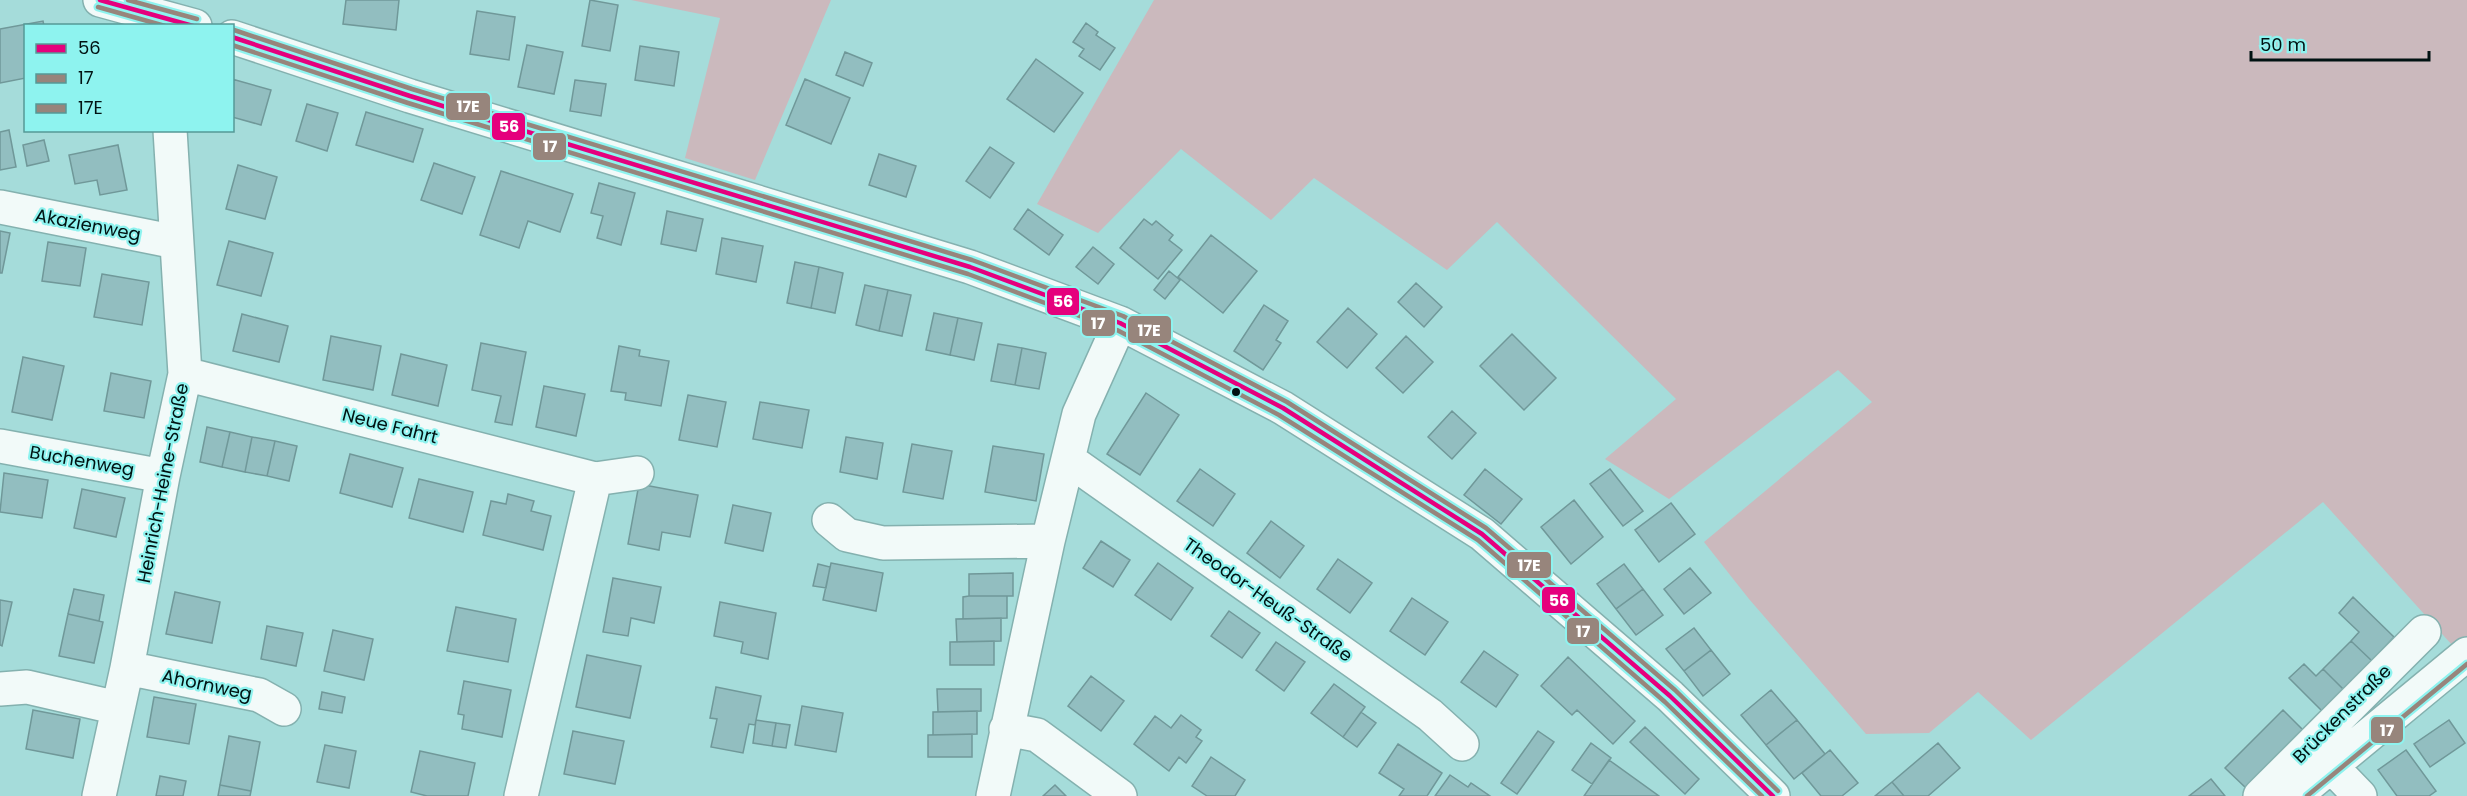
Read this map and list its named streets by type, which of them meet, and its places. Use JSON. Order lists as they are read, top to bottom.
{
  "streets": {
    "street": [
      "Akazienweg",
      "Neue Fahrt",
      "Buchenweg",
      "Heinrich-Heine-Straße",
      "Theodor-Heuß-Straße",
      "Ahornweg",
      "Brückenstraße"
    ]
  },
  "crossings": [
    ["Akazienweg", "Heinrich-Heine-Straße"],
    ["Neue Fahrt", "Heinrich-Heine-Straße"],
    ["Buchenweg", "Heinrich-Heine-Straße"],
    ["Heinrich-Heine-Straße", "Ahornweg"]
  ],
  "lines": ["transit line 56", "transit line 17E", "transit line 17"],
  "legend": ["56", "17", "17E"],
  "scale_bar": "50 m"
}
